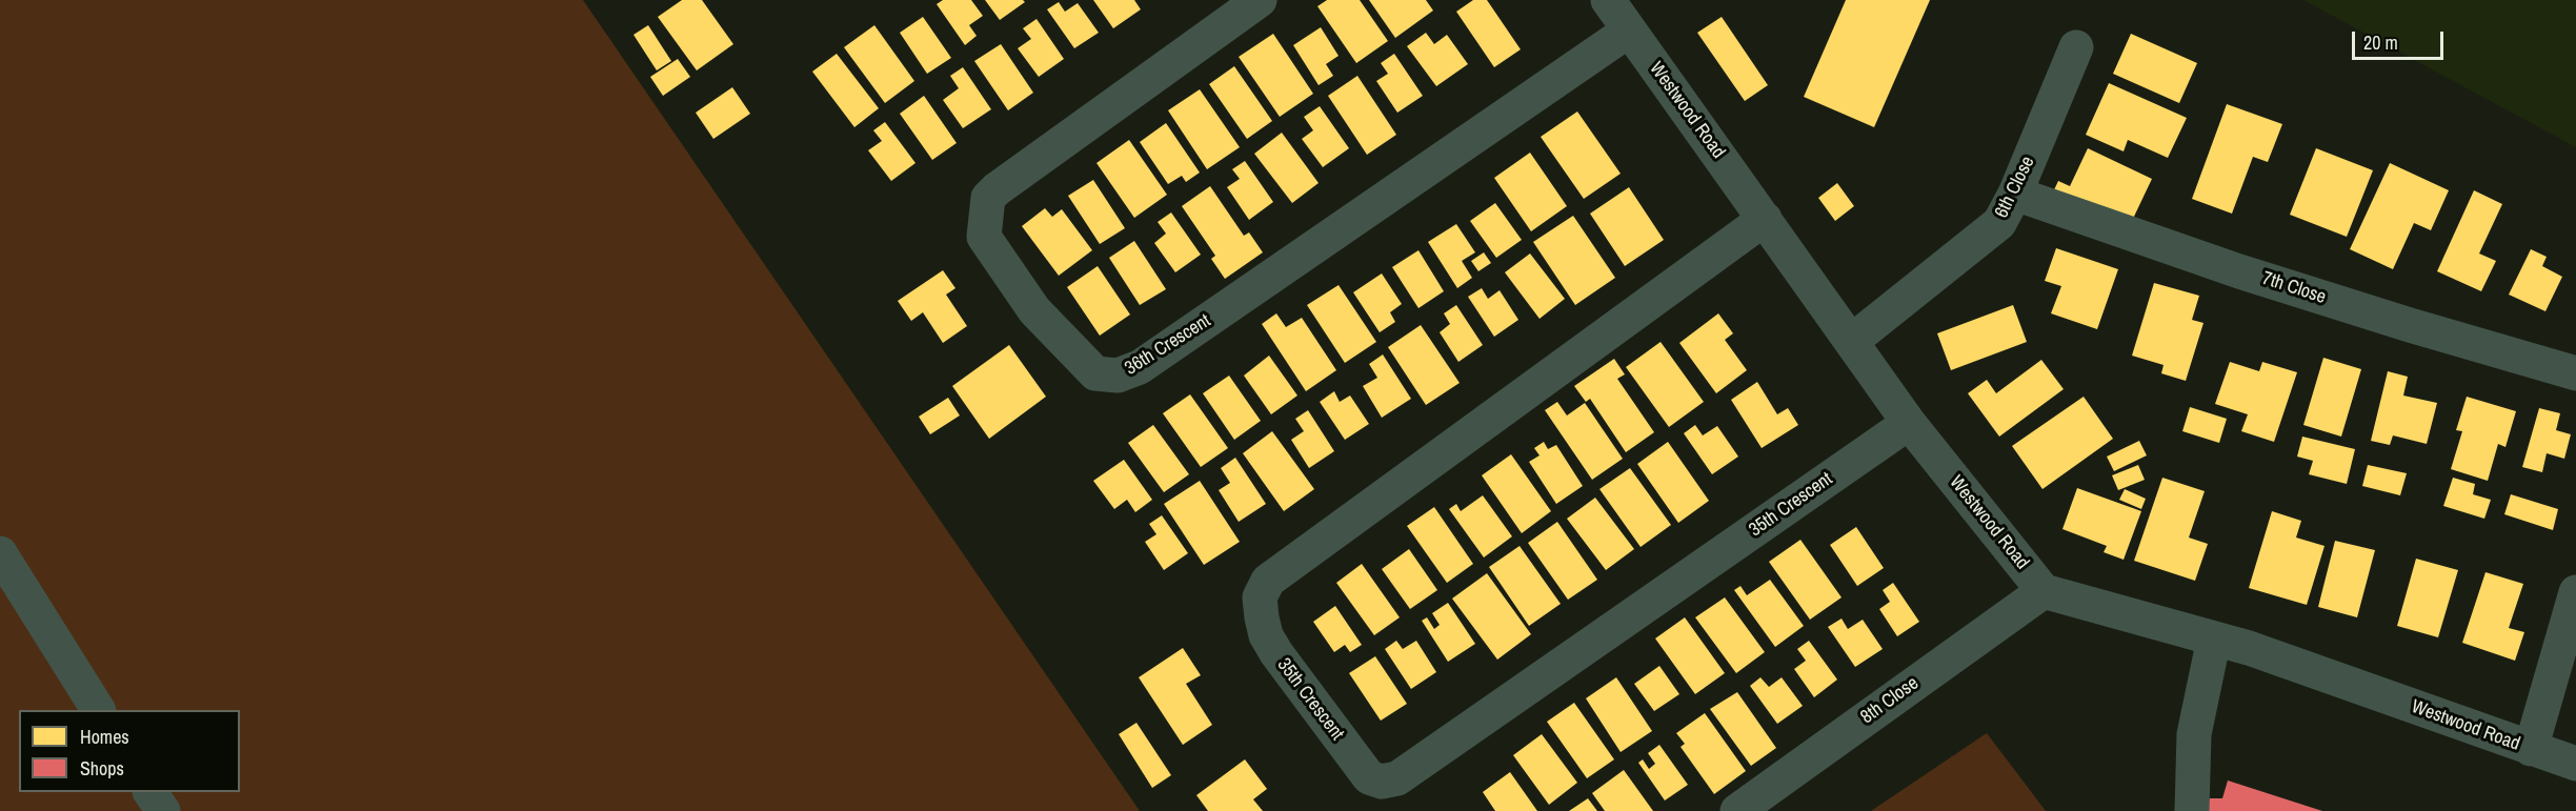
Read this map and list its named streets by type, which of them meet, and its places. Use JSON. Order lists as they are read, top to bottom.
{
  "streets": {
    "street": [
      "Westwood Road",
      "6th Close",
      "7th Close",
      "36th Crescent",
      "35th Crescent",
      "8th Close"
    ]
  },
  "crossings": [
    ["Westwood Road", "6th Close"],
    ["Westwood Road", "36th Crescent"],
    ["Westwood Road", "35th Crescent"],
    ["Westwood Road", "8th Close"],
    ["6th Close", "7th Close"]
  ],
  "legend": ["Homes", "Shops"],
  "scale_bar": "20 m"
}
